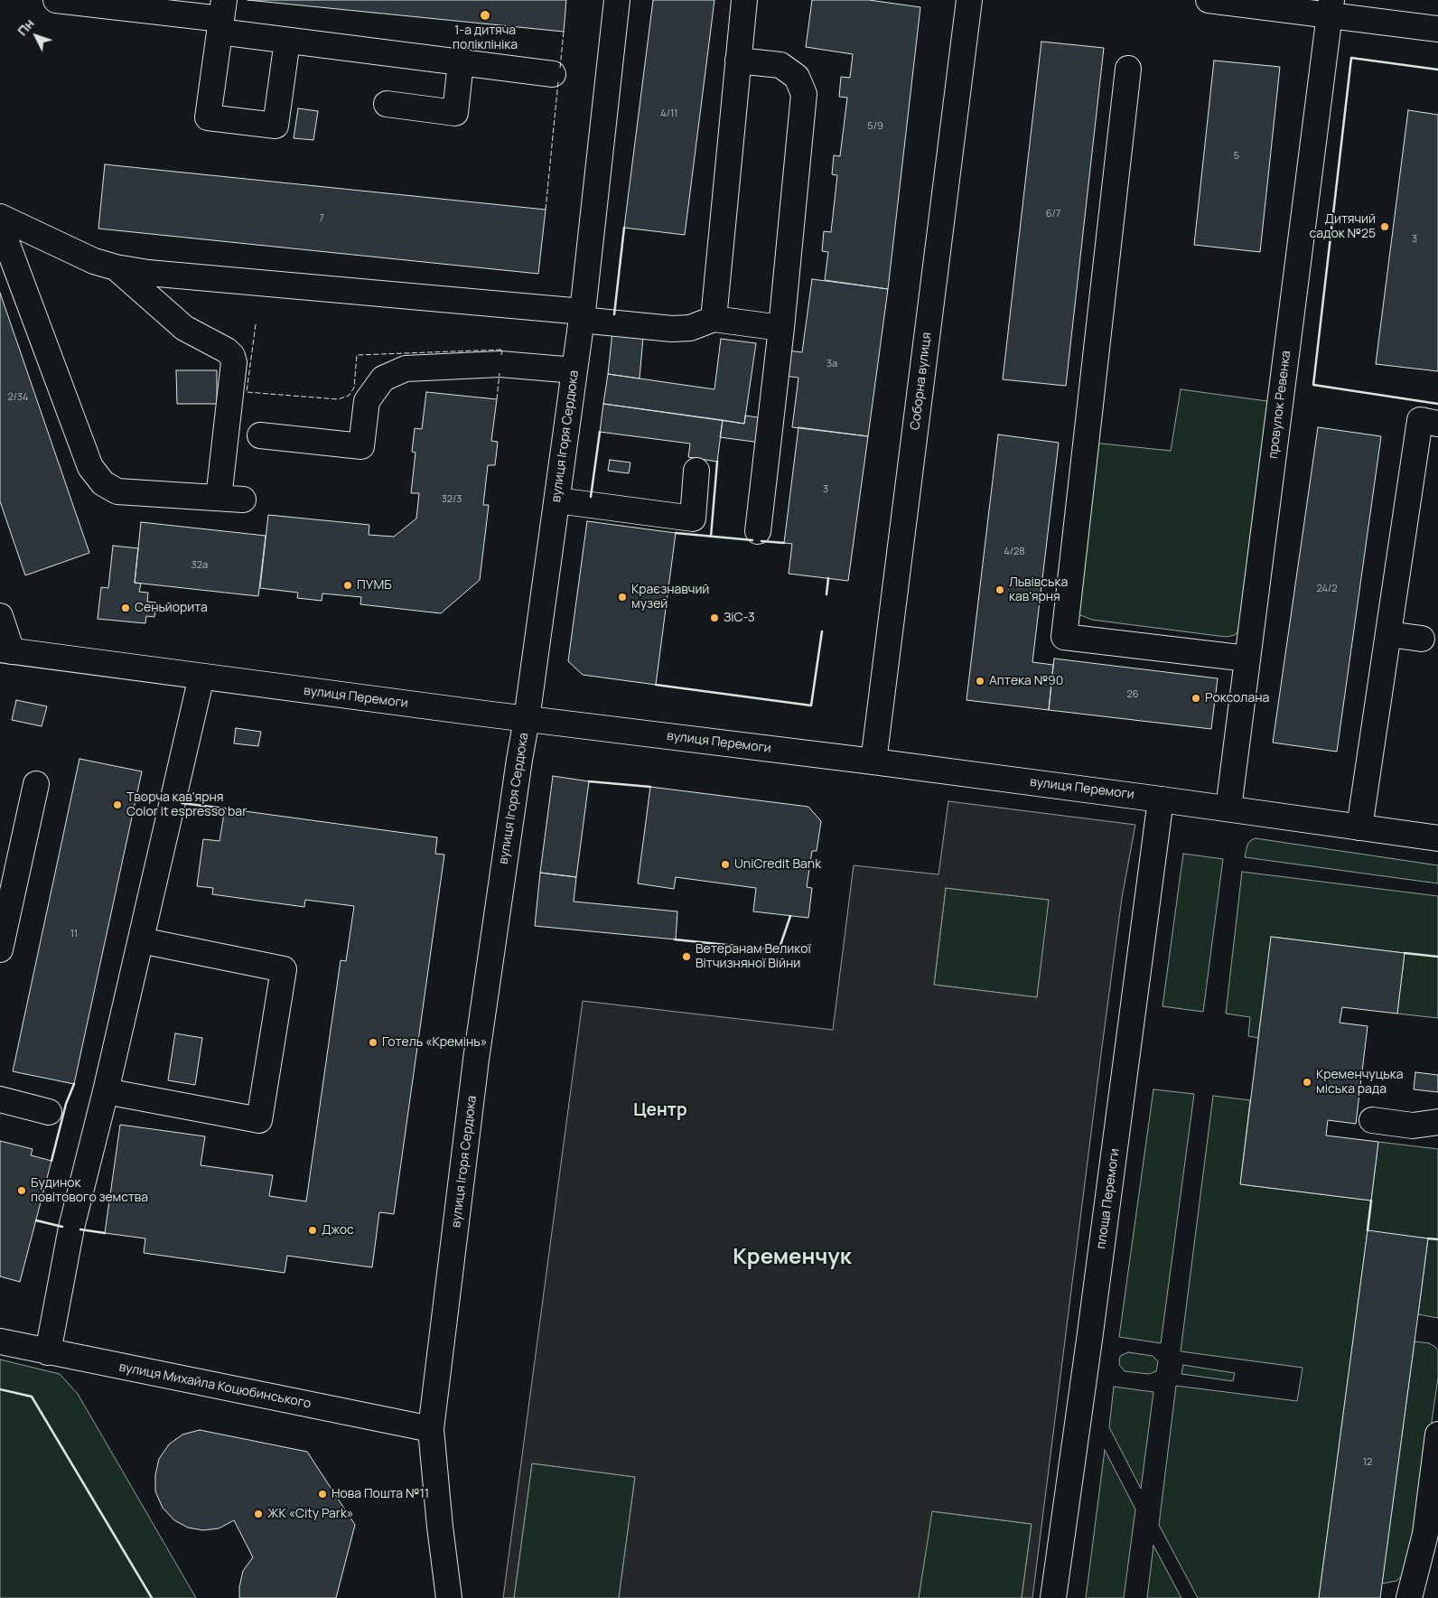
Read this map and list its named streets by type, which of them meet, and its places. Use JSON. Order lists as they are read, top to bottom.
{
  "streets": {
    "street": [
      "Соборна вулиця",
      "провулок Ревенка",
      "вулиця Ігоря Сердюка",
      "вулиця Перемоги",
      "площа Перемоги",
      "вулиця Михайла Коцюбинського"
    ]
  },
  "crossings": [
    ["Соборна вулиця", "вулиця Перемоги"],
    ["провулок Ревенка", "вулиця Перемоги"],
    ["вулиця Ігоря Сердюка", "вулиця Перемоги"],
    ["вулиця Ігоря Сердюка", "вулиця Михайла Коцюбинського"],
    ["вулиця Перемоги", "площа Перемоги"]
  ],
  "districts": ["Центр", "Кременчук"],
  "places": [
    "1-а дитяча поліклініка",
    "Дитячий садок №25",
    "ПУМБ",
    "Львiвська кав'ярня",
    "Краєзнавчий музей",
    "Сеньйорита",
    "ЗіС-3",
    "Аптека №90",
    "Роксолана",
    "Творча кав'ярня Color it espresso bar",
    "UniCredit Bank",
    "Ветеранам Великої Вітчизняної Війни",
    "Готель «Кремінь»",
    "Кременчуцька міська рада",
    "Будинок повітового земства",
    "Джос",
    "Нова Пошта №11",
    "ЖК «City Park»"
  ],
  "house_numbers": [
    "4/11",
    "5/9",
    "5",
    "6/7",
    "7",
    "3",
    "3а",
    "2/34",
    "3",
    "32/3",
    "4/28",
    "32а",
    "24/2",
    "26",
    "11",
    "12"
  ],
  "north": "top left"
}
